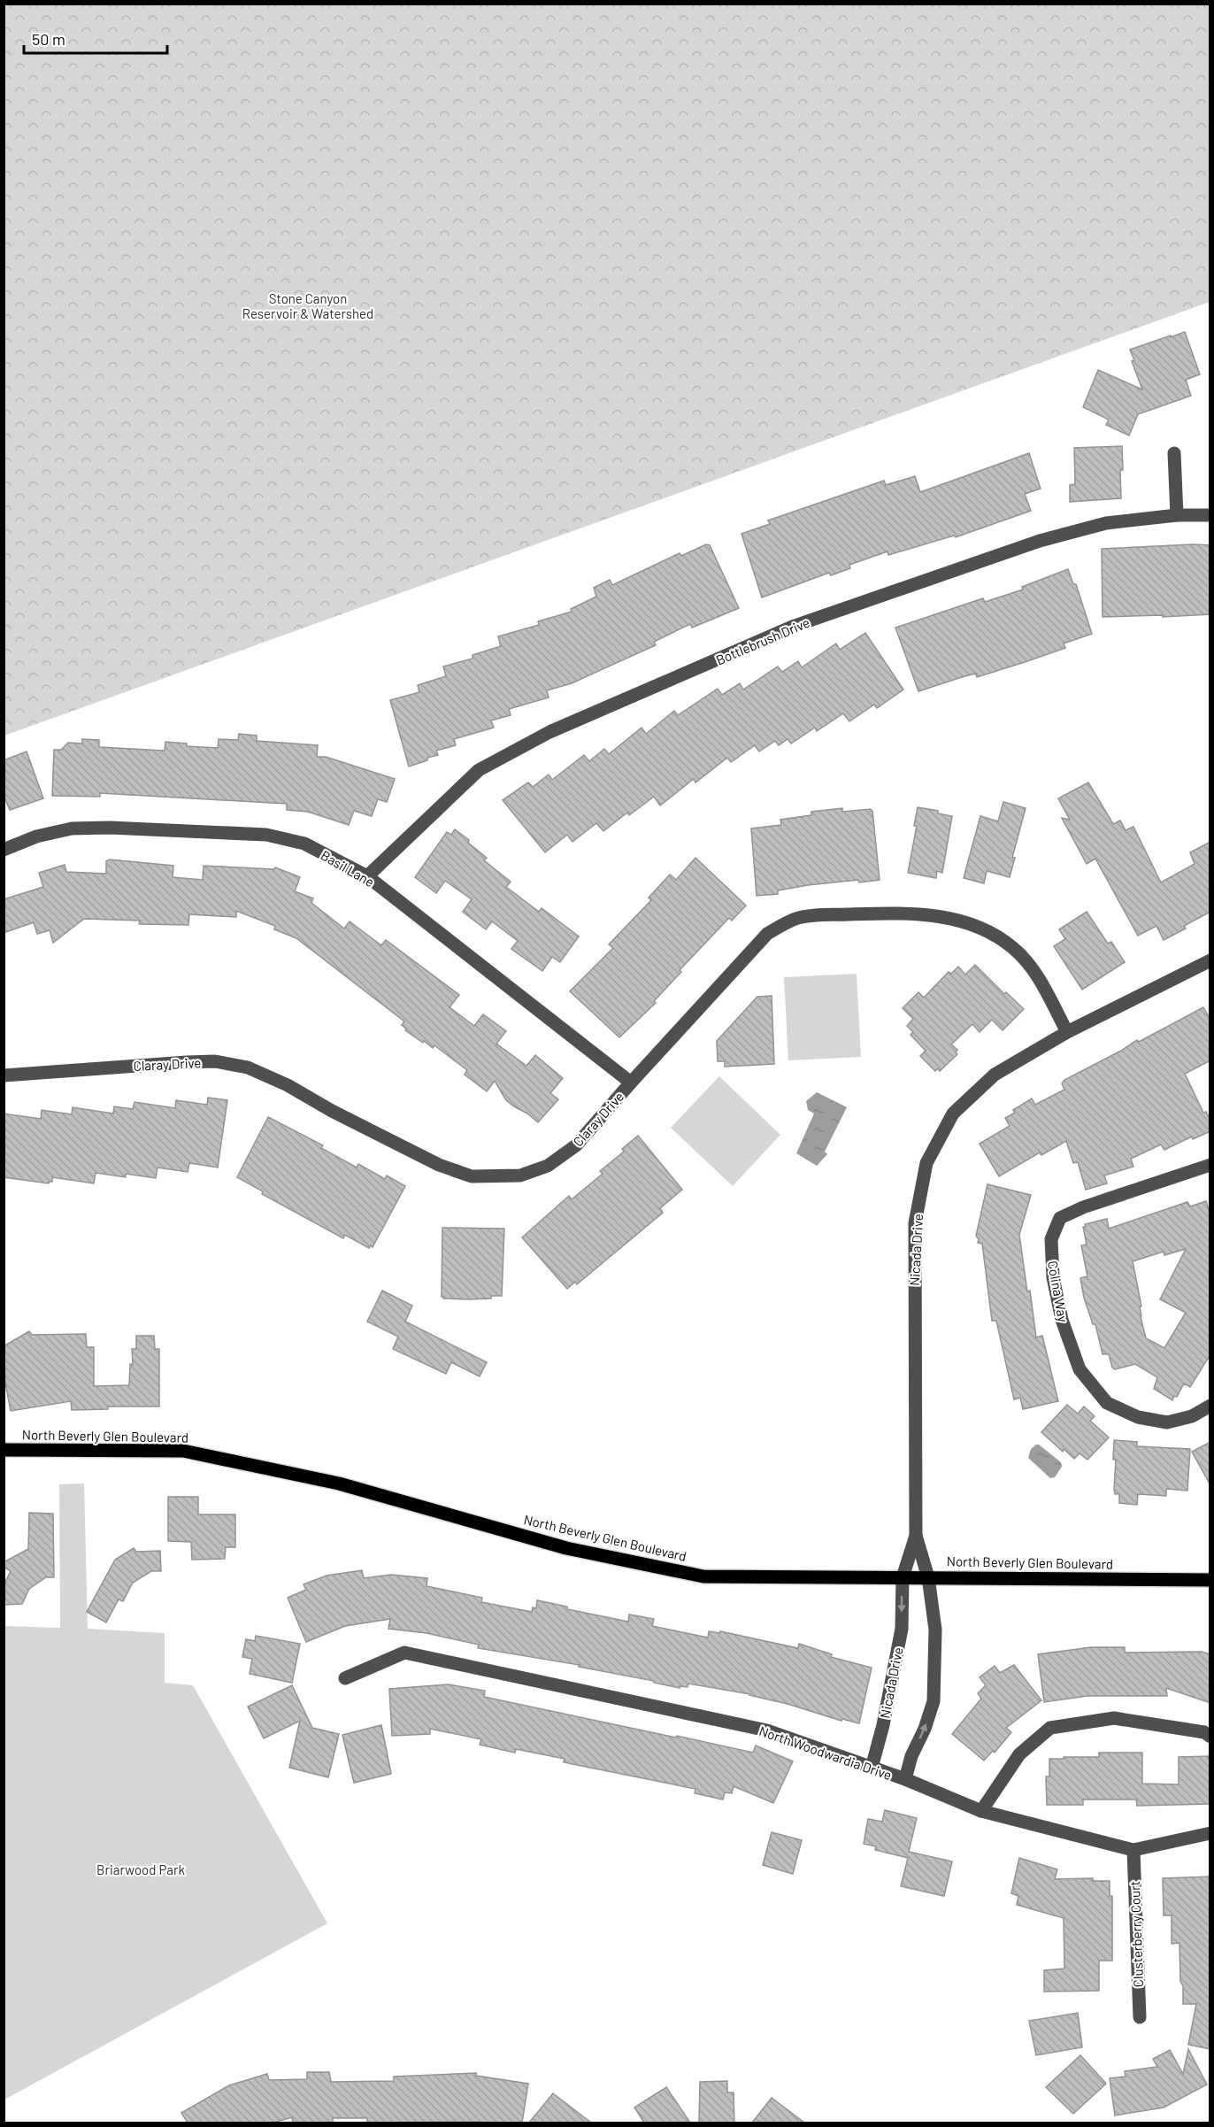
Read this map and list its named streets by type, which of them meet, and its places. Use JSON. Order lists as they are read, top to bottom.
{
  "streets": {
    "main road": ["North Beverly Glen Boulevard"],
    "street": [
      "Bottlebrush Drive",
      "Basil Lane",
      "Claray Drive",
      "Nicada Drive",
      "Colina Way",
      "North Woodwardia Drive",
      "Clusterberry Court"
    ]
  },
  "crossings": [
    ["Bottlebrush Drive", "Basil Lane"],
    ["Basil Lane", "Claray Drive"],
    ["Claray Drive", "Nicada Drive"],
    ["Nicada Drive", "North Beverly Glen Boulevard"],
    ["Nicada Drive", "North Woodwardia Drive"],
    ["North Woodwardia Drive", "Clusterberry Court"]
  ],
  "parks": ["Stone Canyon Reservoir & Watershed", "Briarwood Park"],
  "scale_bar": "50 m"
}
